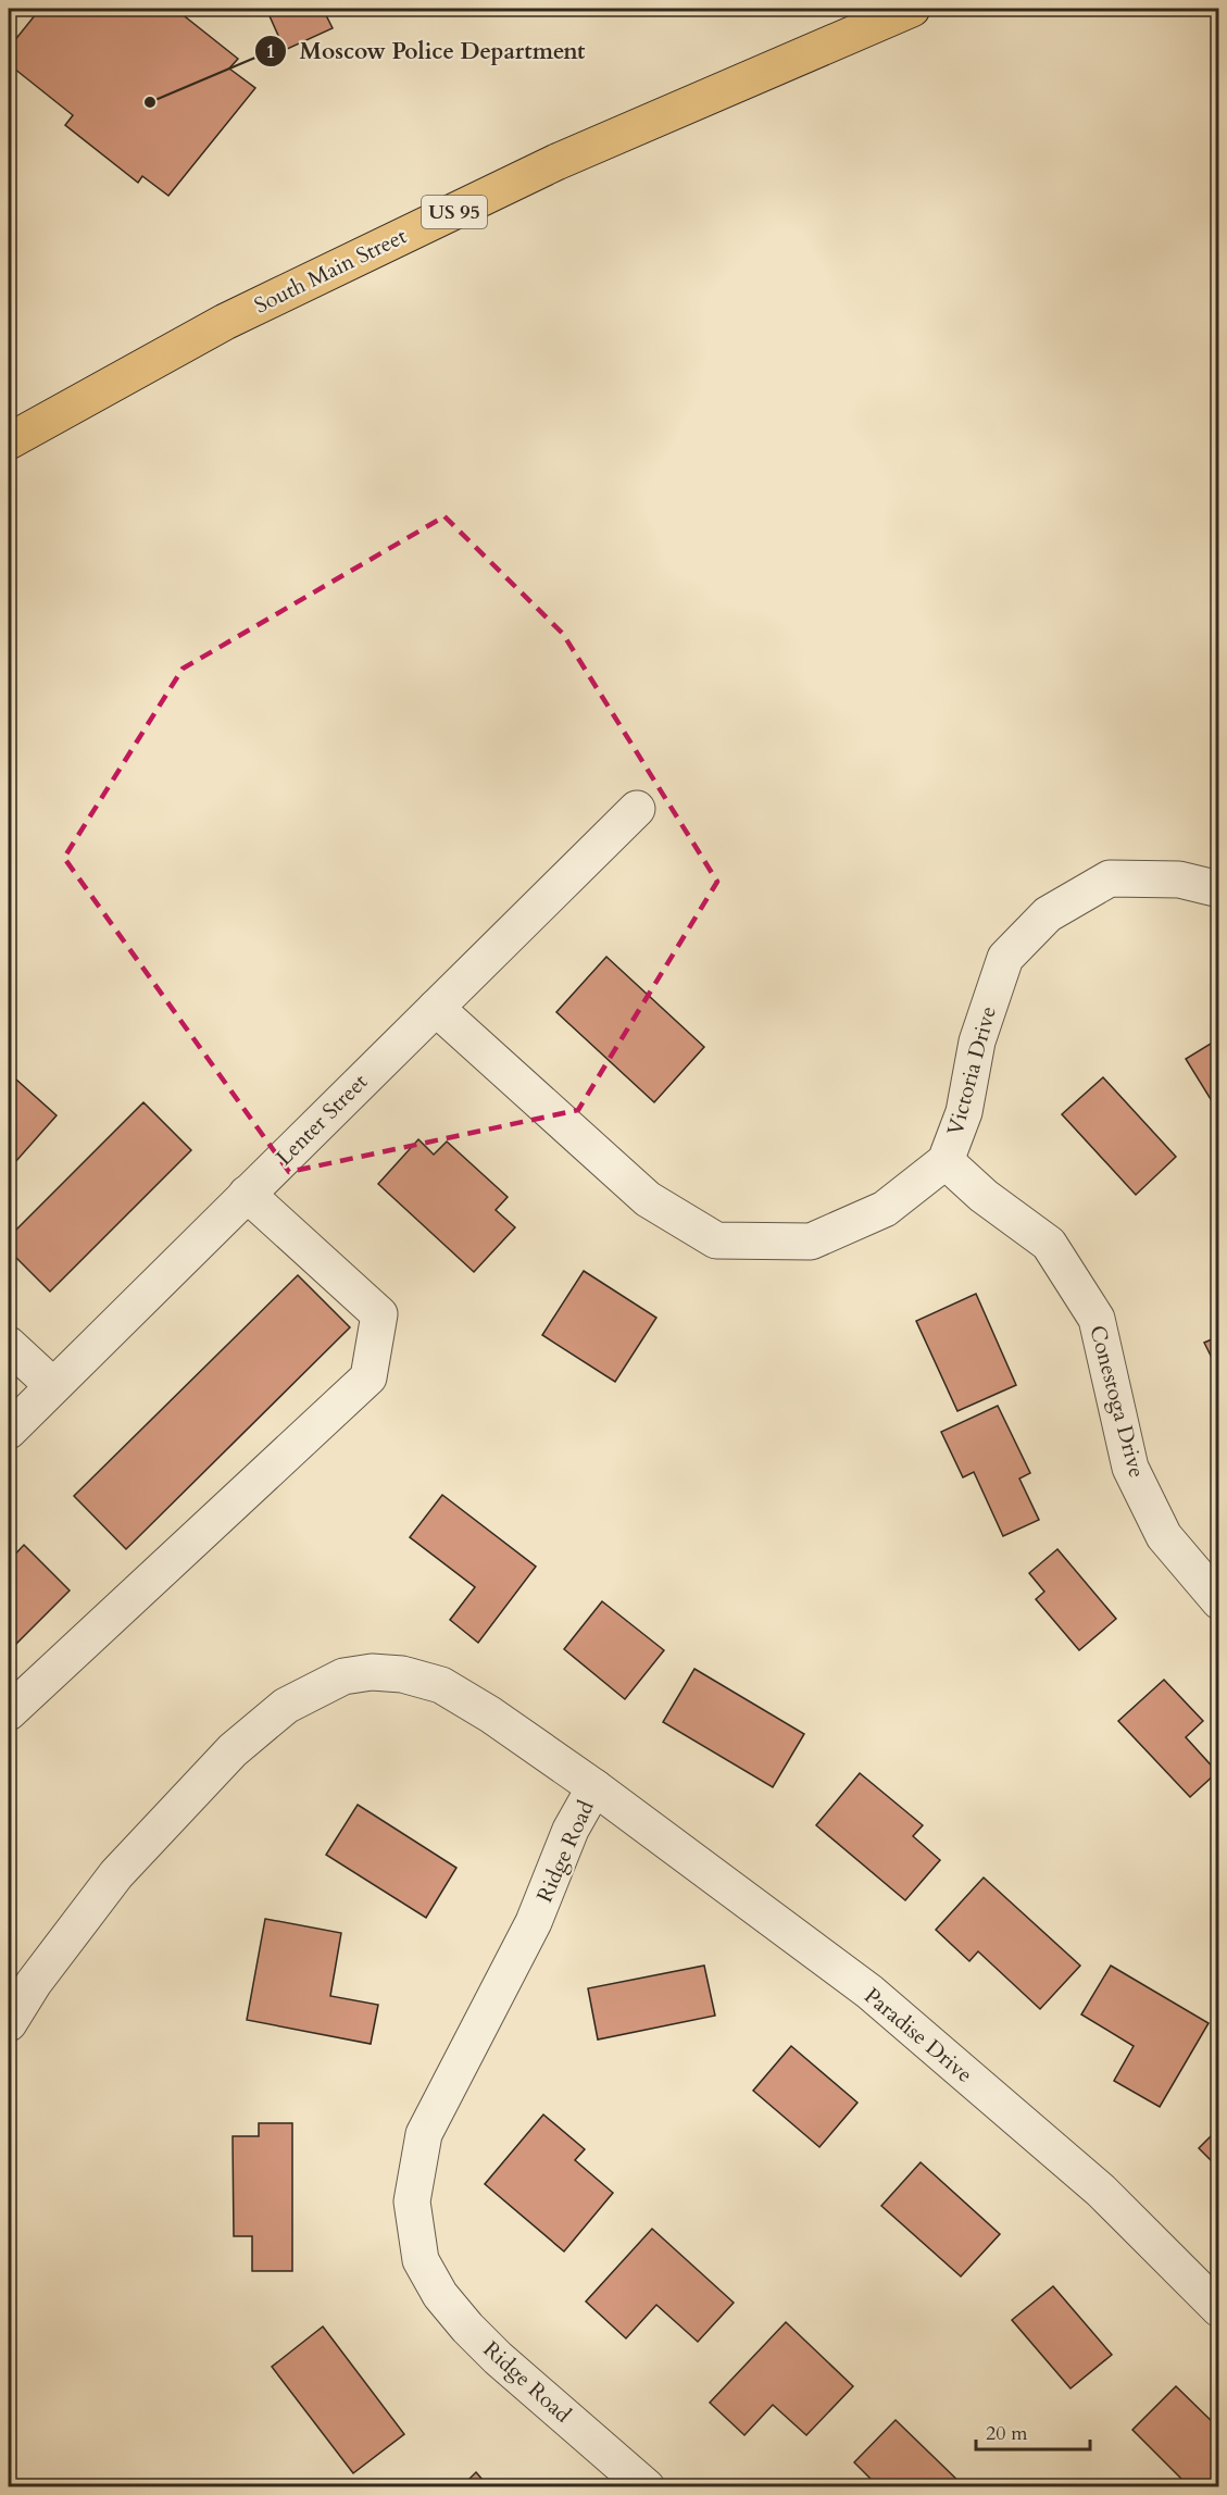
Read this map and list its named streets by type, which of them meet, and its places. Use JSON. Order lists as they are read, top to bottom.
{
  "streets": {
    "highway": ["US 95", "South Main Street"],
    "street": [
      "Victoria Drive",
      "Lenter Street",
      "Conestoga Drive",
      "Ridge Road",
      "Paradise Drive"
    ]
  },
  "crossings": [
    ["Victoria Drive", "Lenter Street"],
    ["Victoria Drive", "Conestoga Drive"],
    ["Ridge Road", "Paradise Drive"]
  ],
  "places": ["Moscow Police Department"],
  "scale_bar": "20 m"
}
